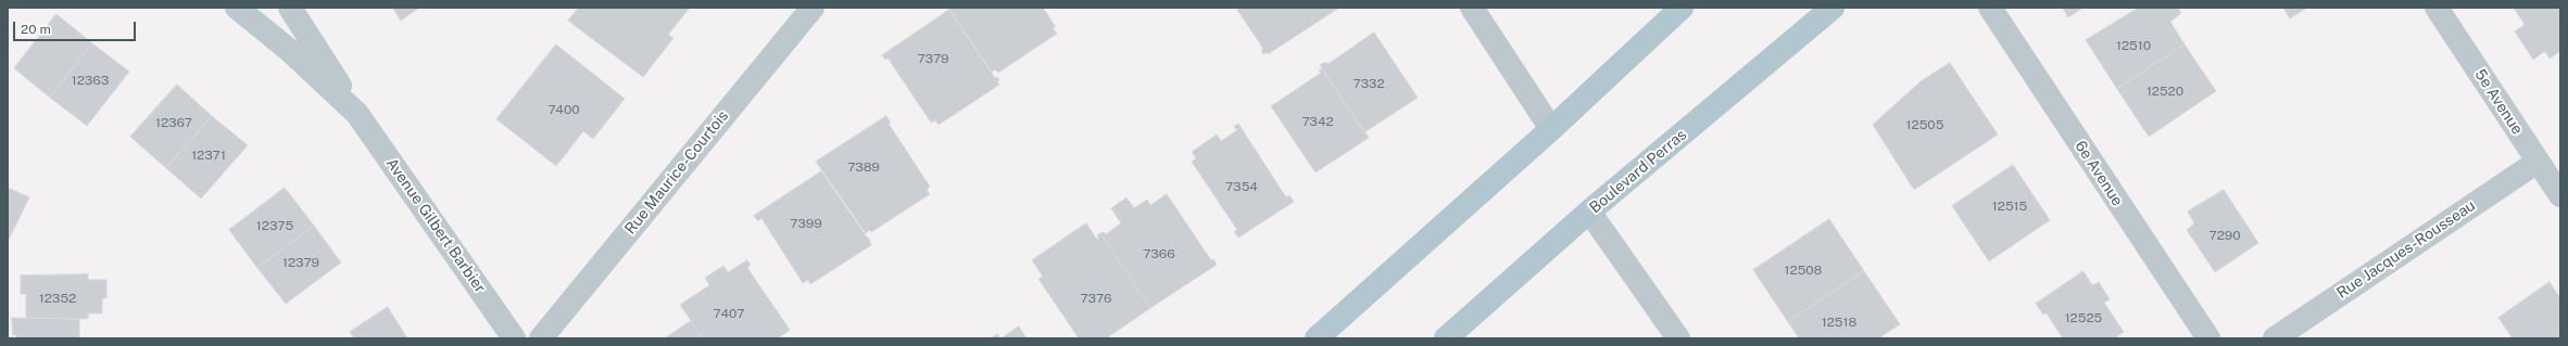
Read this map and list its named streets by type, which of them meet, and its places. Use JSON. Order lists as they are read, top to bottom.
{
  "streets": {
    "main road": ["Boulevard Perras"],
    "street": [
      "5e Avenue",
      "Rue Maurice-Courtois",
      "6e Avenue",
      "Avenue Gilbert Barbier",
      "Rue Jacques-Rousseau"
    ]
  },
  "crossings": [
    ["5e Avenue", "Rue Jacques-Rousseau"]
  ],
  "house_numbers": [
    "12510",
    "7379",
    "12363",
    "7332",
    "12520",
    "7400",
    "7342",
    "12367",
    "12505",
    "12371",
    "7389",
    "7354",
    "12515",
    "7399",
    "12375",
    "7290",
    "7366",
    "12379",
    "12508",
    "12352",
    "7376",
    "7407",
    "12525",
    "12518"
  ],
  "scale_bar": "20 m"
}
